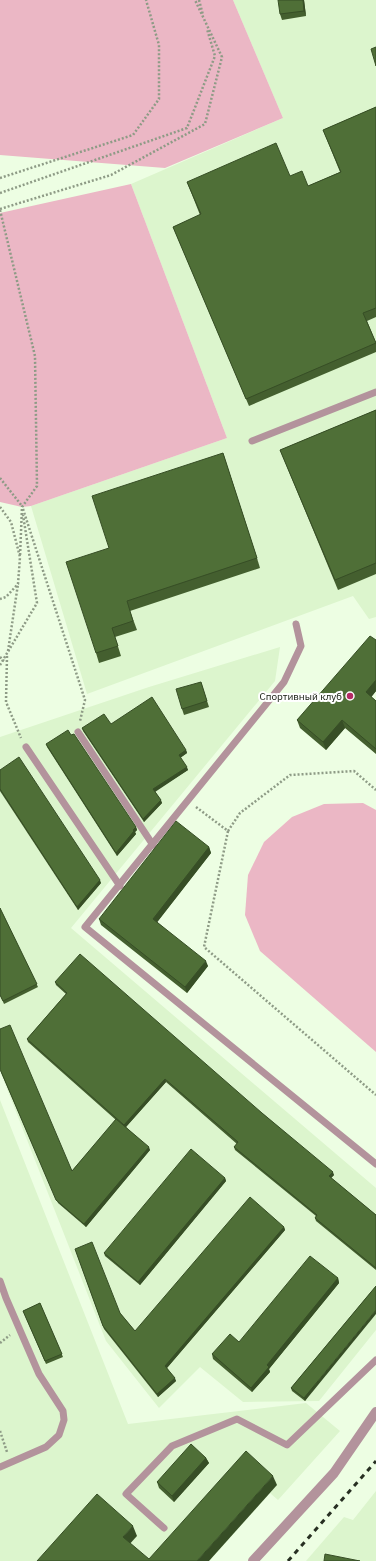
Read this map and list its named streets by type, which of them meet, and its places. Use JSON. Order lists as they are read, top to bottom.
{
  "places": ["Спортивный клуб"]
}
